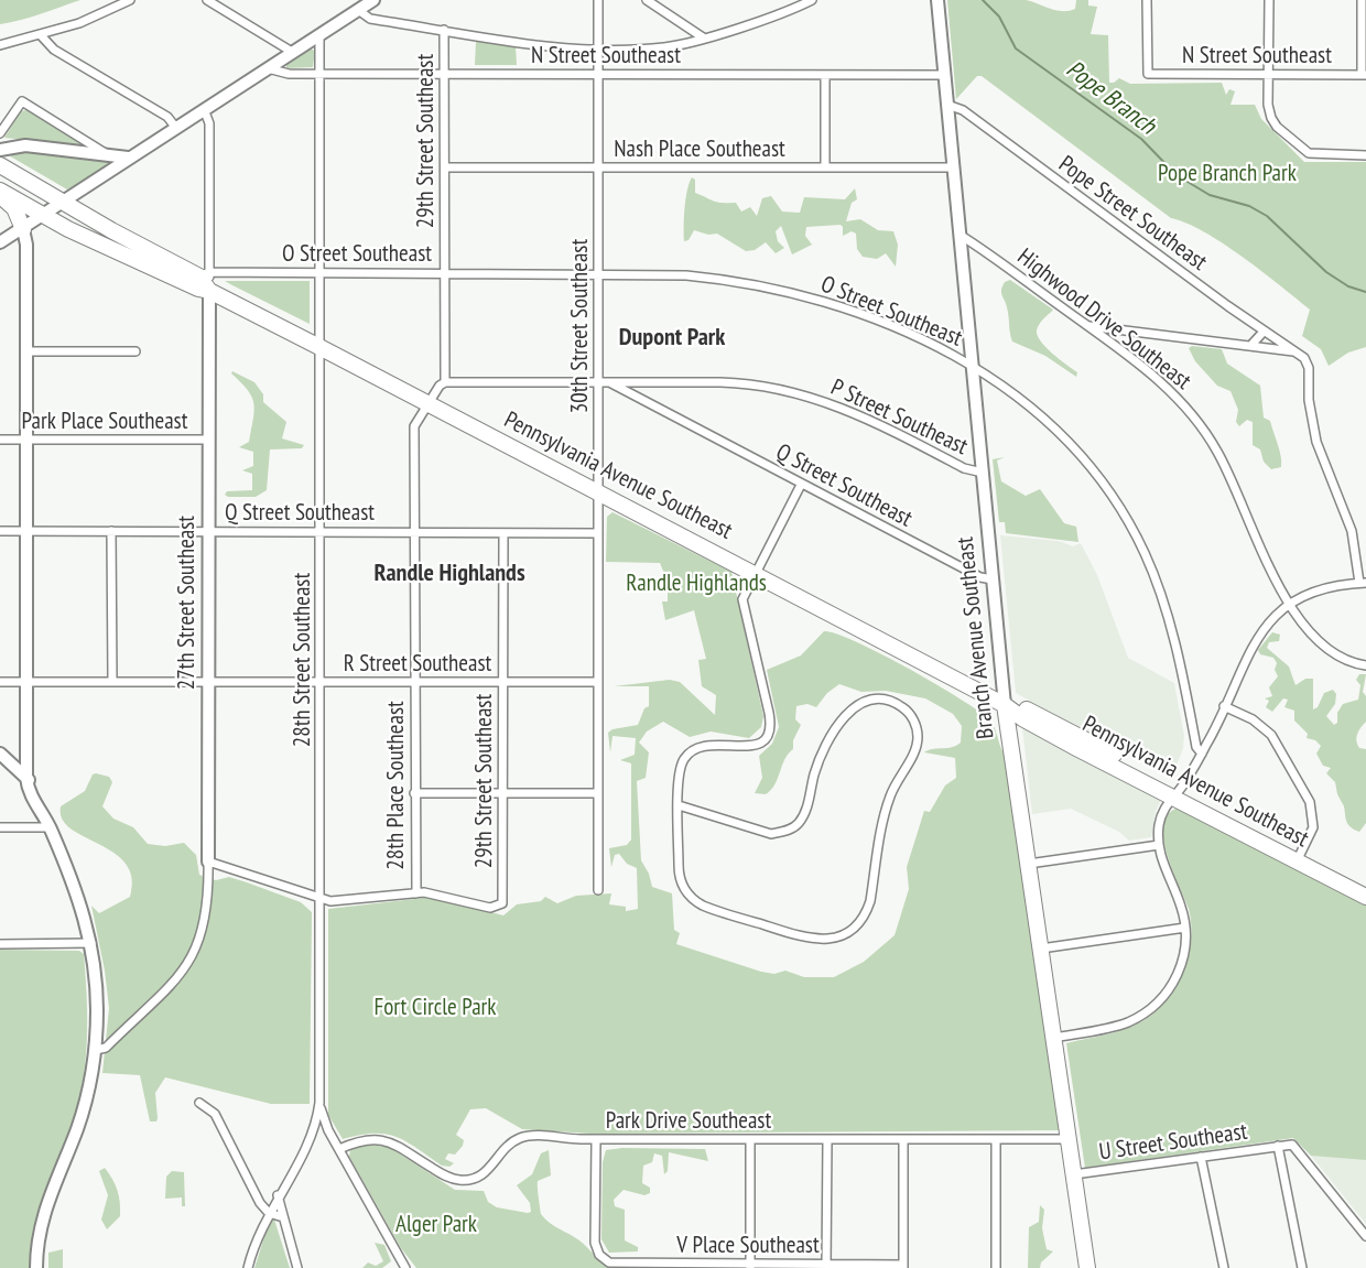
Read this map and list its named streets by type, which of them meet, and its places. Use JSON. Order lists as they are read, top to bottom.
{
  "streets": {
    "highway": ["Pennsylvania Avenue Southeast", "Branch Avenue Southeast"],
    "street": [
      "N Street Southeast",
      "29th Street Southeast",
      "Nash Place Southeast",
      "Pope Street Southeast",
      "O Street Southeast",
      "Highwood Drive Southeast",
      "30th Street Southeast",
      "P Street Southeast",
      "Park Place Southeast",
      "Q Street Southeast",
      "27th Street Southeast",
      "28th Street Southeast",
      "R Street Southeast",
      "28th Place Southeast",
      "Park Drive Southeast",
      "U Street Southeast",
      "V Place Southeast"
    ]
  },
  "crossings": [
    ["N Street Southeast", "29th Street Southeast"],
    ["N Street Southeast", "30th Street Southeast"],
    ["N Street Southeast", "Branch Avenue Southeast"],
    ["N Street Southeast", "28th Street Southeast"],
    ["29th Street Southeast", "Nash Place Southeast"],
    ["29th Street Southeast", "O Street Southeast"],
    ["29th Street Southeast", "P Street Southeast"],
    ["29th Street Southeast", "Q Street Southeast"],
    ["29th Street Southeast", "R Street Southeast"],
    ["29th Street Southeast", "28th Place Southeast"],
    ["Nash Place Southeast", "30th Street Southeast"],
    ["Nash Place Southeast", "Branch Avenue Southeast"],
    ["Pope Street Southeast", "Branch Avenue Southeast"],
    ["O Street Southeast", "30th Street Southeast"],
    ["O Street Southeast", "Pennsylvania Avenue Southeast"],
    ["O Street Southeast", "Branch Avenue Southeast"],
    ["O Street Southeast", "28th Street Southeast"],
    ["Highwood Drive Southeast", "Branch Avenue Southeast"],
    ["30th Street Southeast", "P Street Southeast"],
    ["30th Street Southeast", "Pennsylvania Avenue Southeast"],
    ["30th Street Southeast", "Q Street Southeast"],
    ["30th Street Southeast", "R Street Southeast"],
    ["P Street Southeast", "Q Street Southeast"],
    ["P Street Southeast", "Branch Avenue Southeast"],
    ["Park Place Southeast", "27th Street Southeast"],
    ["Pennsylvania Avenue Southeast", "27th Street Southeast"],
    ["Pennsylvania Avenue Southeast", "Branch Avenue Southeast"],
    ["Pennsylvania Avenue Southeast", "28th Street Southeast"],
    ["Pennsylvania Avenue Southeast", "28th Place Southeast"],
    ["Q Street Southeast", "27th Street Southeast"],
    ["Q Street Southeast", "Branch Avenue Southeast"],
    ["Q Street Southeast", "28th Street Southeast"],
    ["Q Street Southeast", "28th Place Southeast"],
    ["27th Street Southeast", "R Street Southeast"],
    ["Branch Avenue Southeast", "Park Drive Southeast"],
    ["Branch Avenue Southeast", "U Street Southeast"],
    ["28th Street Southeast", "R Street Southeast"],
    ["R Street Southeast", "28th Place Southeast"],
    ["Park Drive Southeast", "V Place Southeast"]
  ],
  "districts": ["Dupont Park", "Randle Highlands"],
  "water": ["Pope Branch"],
  "parks": [
    "Pope Branch Park",
    "Randle Highlands",
    "Fort Circle Park",
    "Alger Park"
  ]
}
